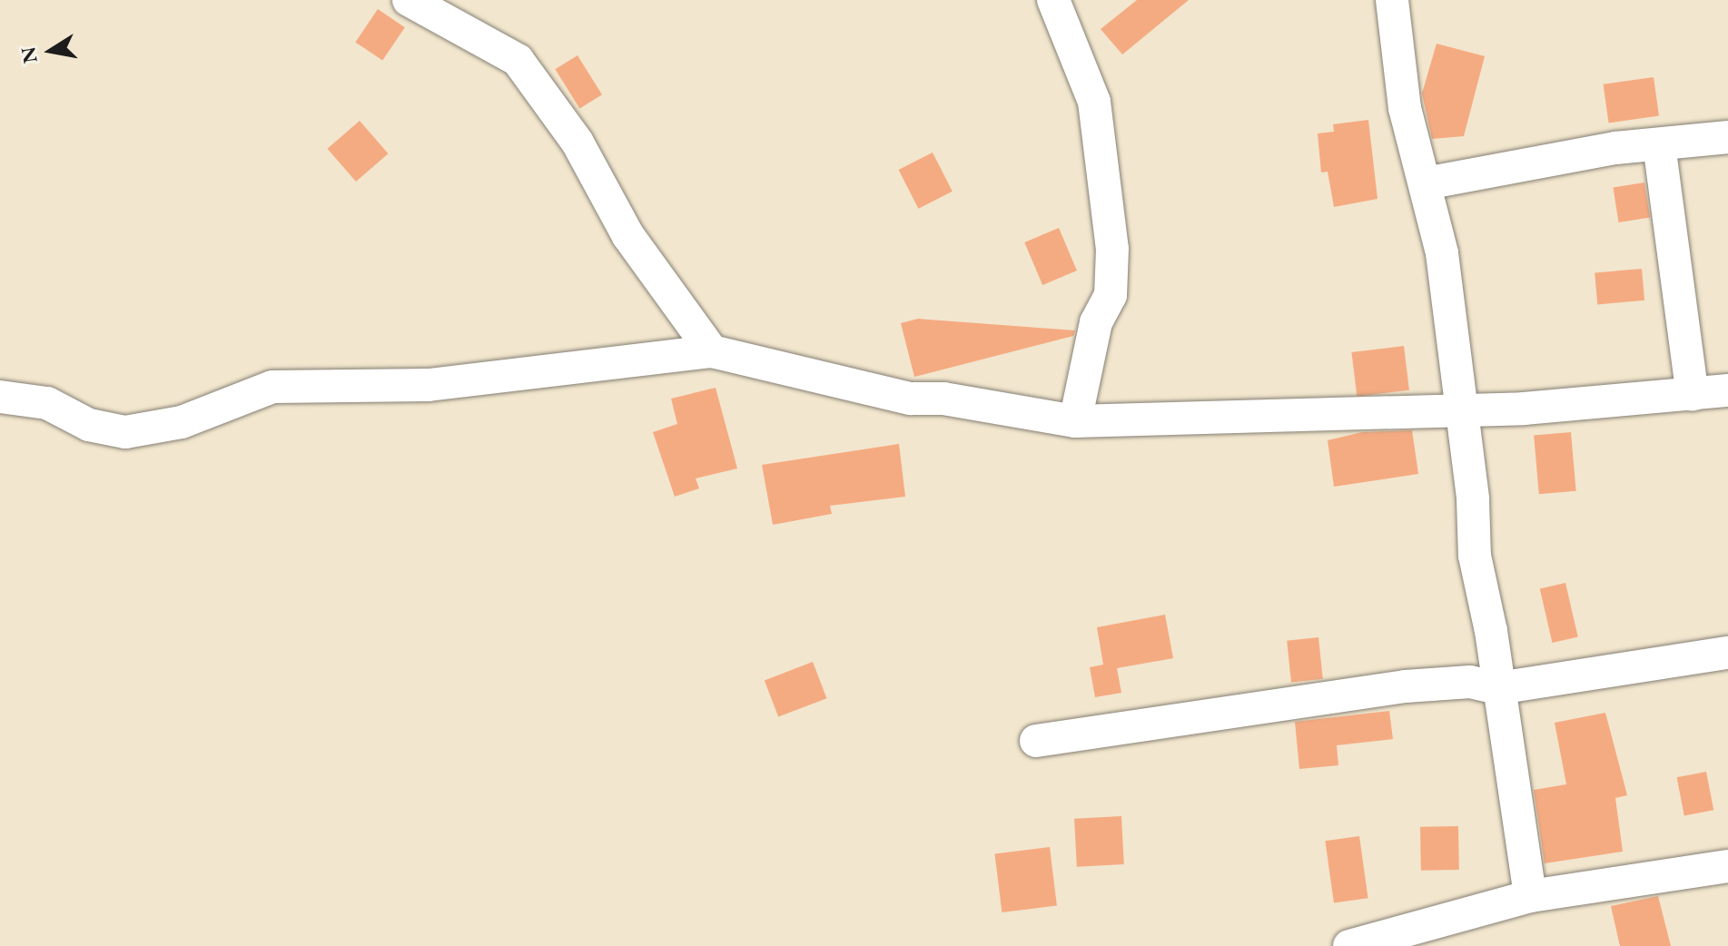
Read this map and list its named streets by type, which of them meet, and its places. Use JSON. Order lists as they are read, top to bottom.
{
  "north": "left"
}
